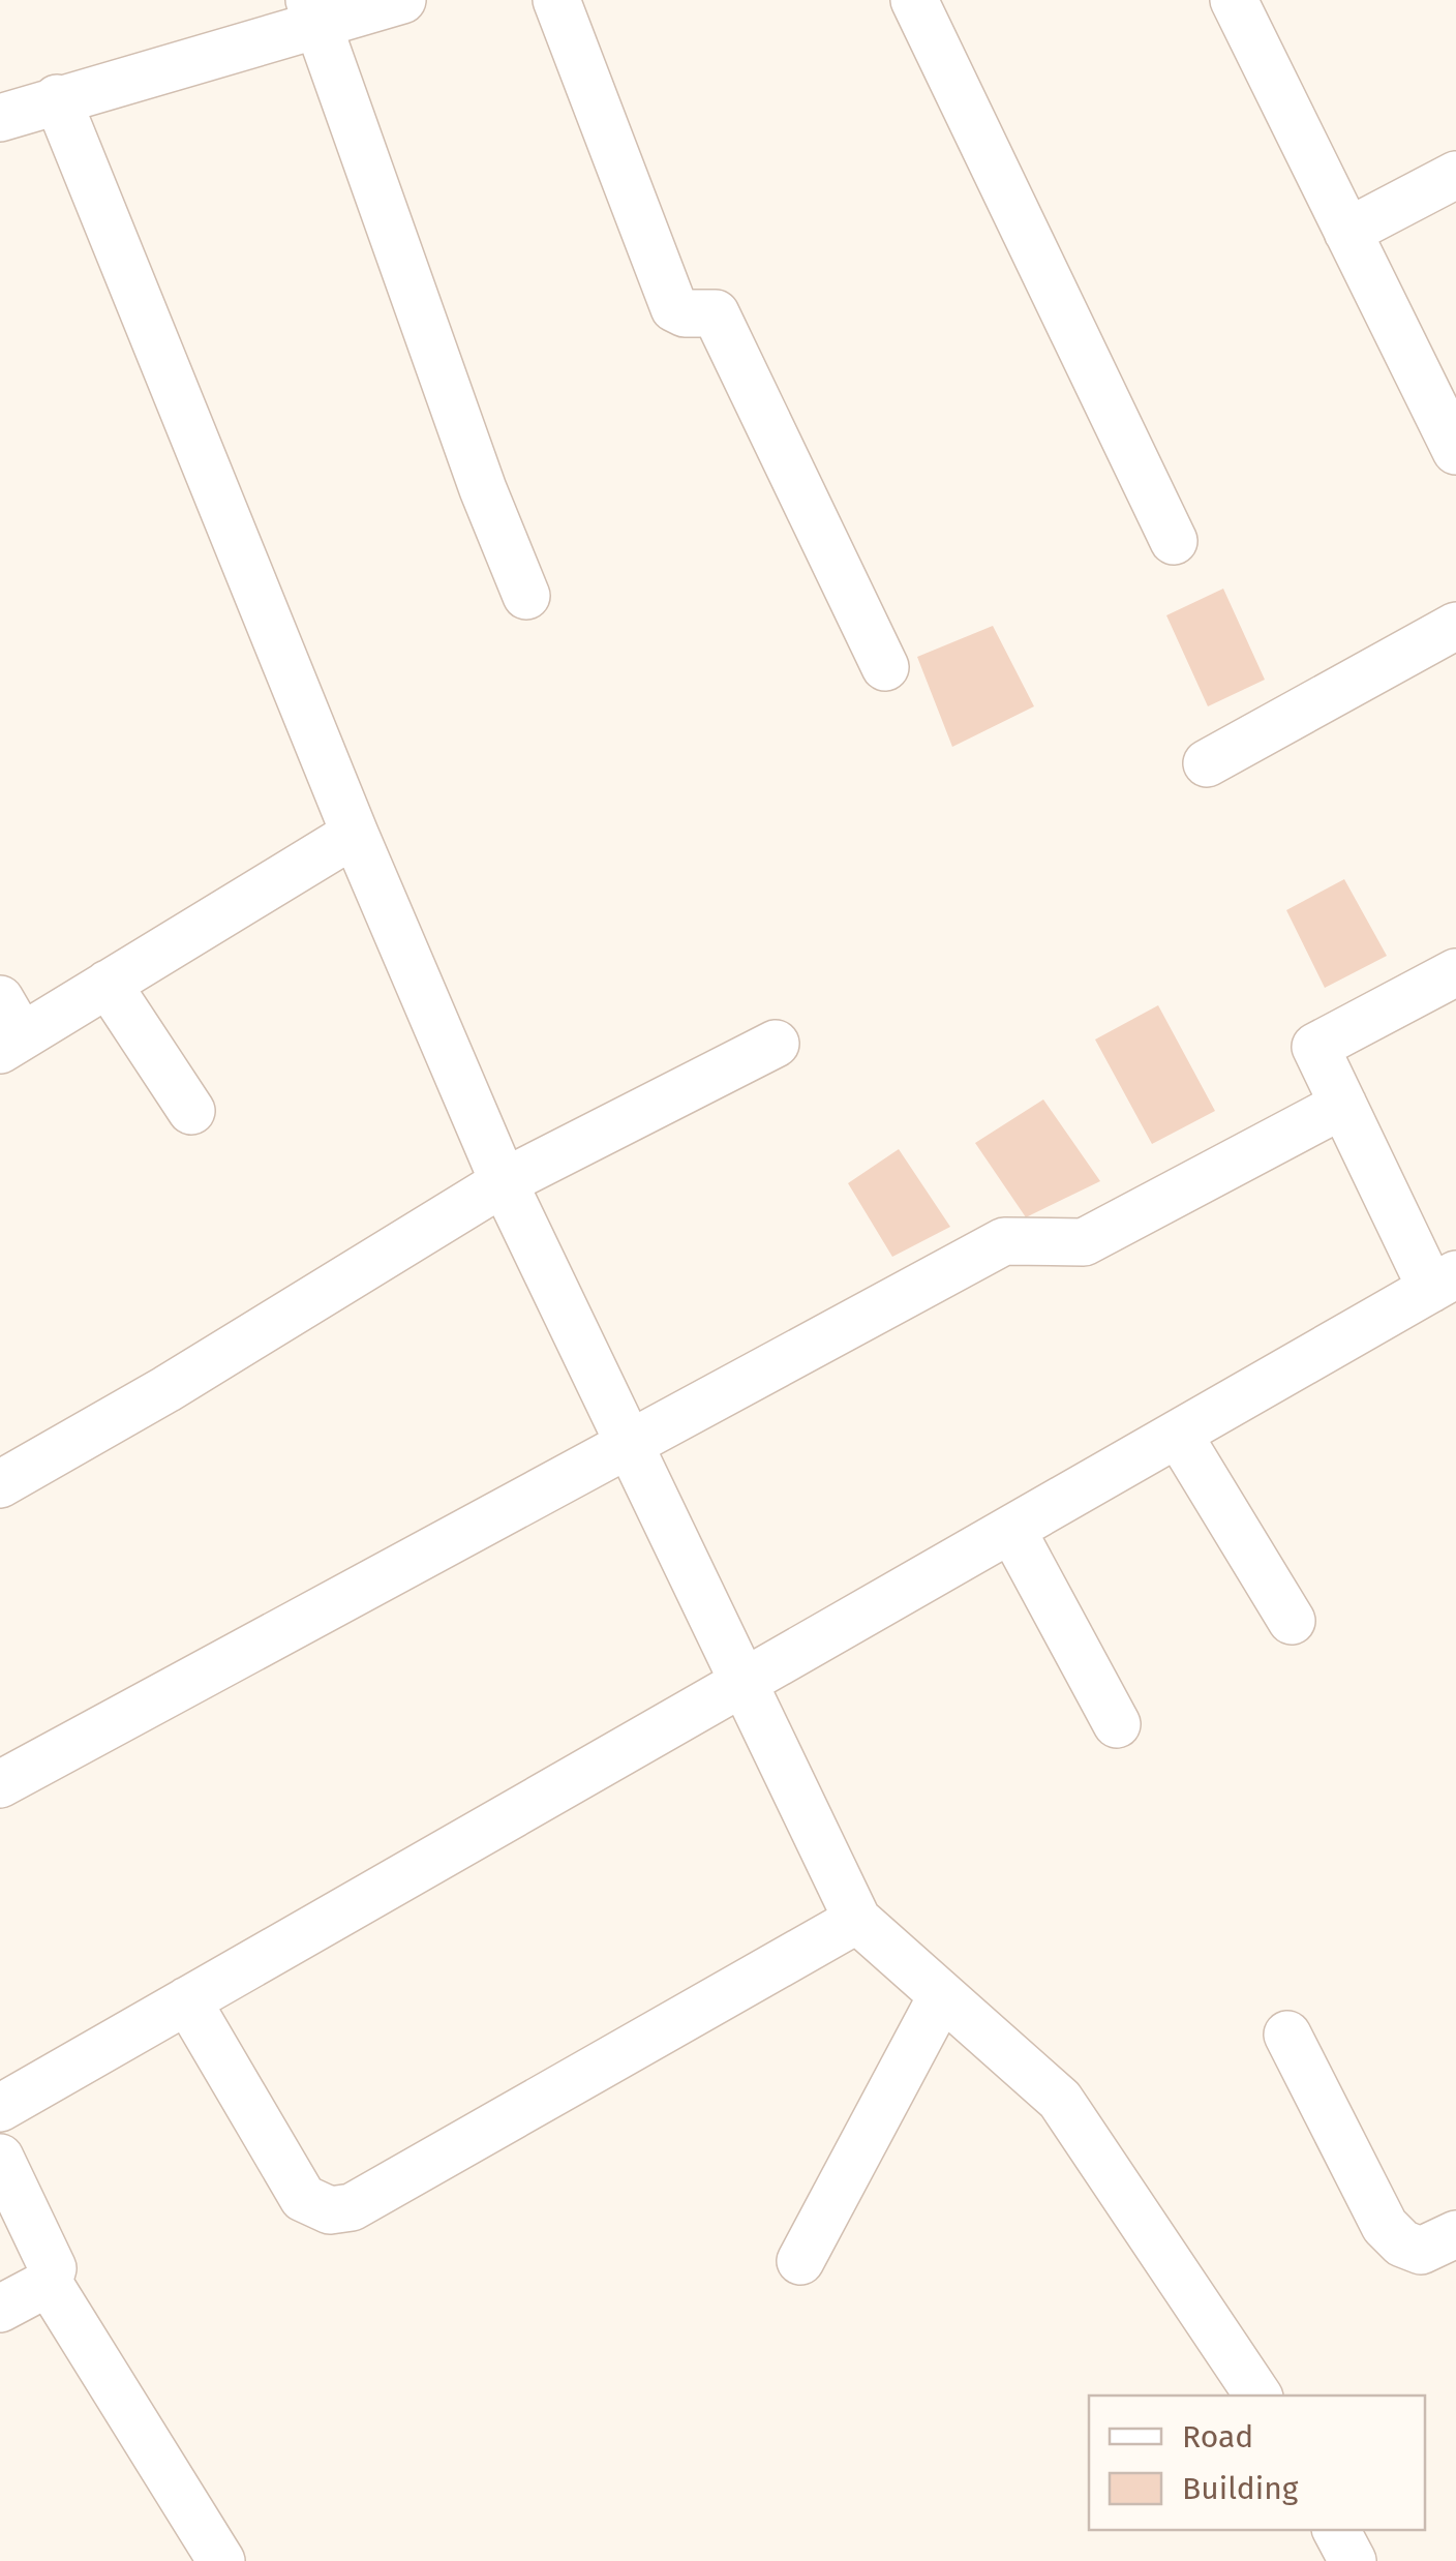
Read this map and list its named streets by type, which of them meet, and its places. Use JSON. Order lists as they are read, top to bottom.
{
  "legend": ["Road", "Building"]
}
